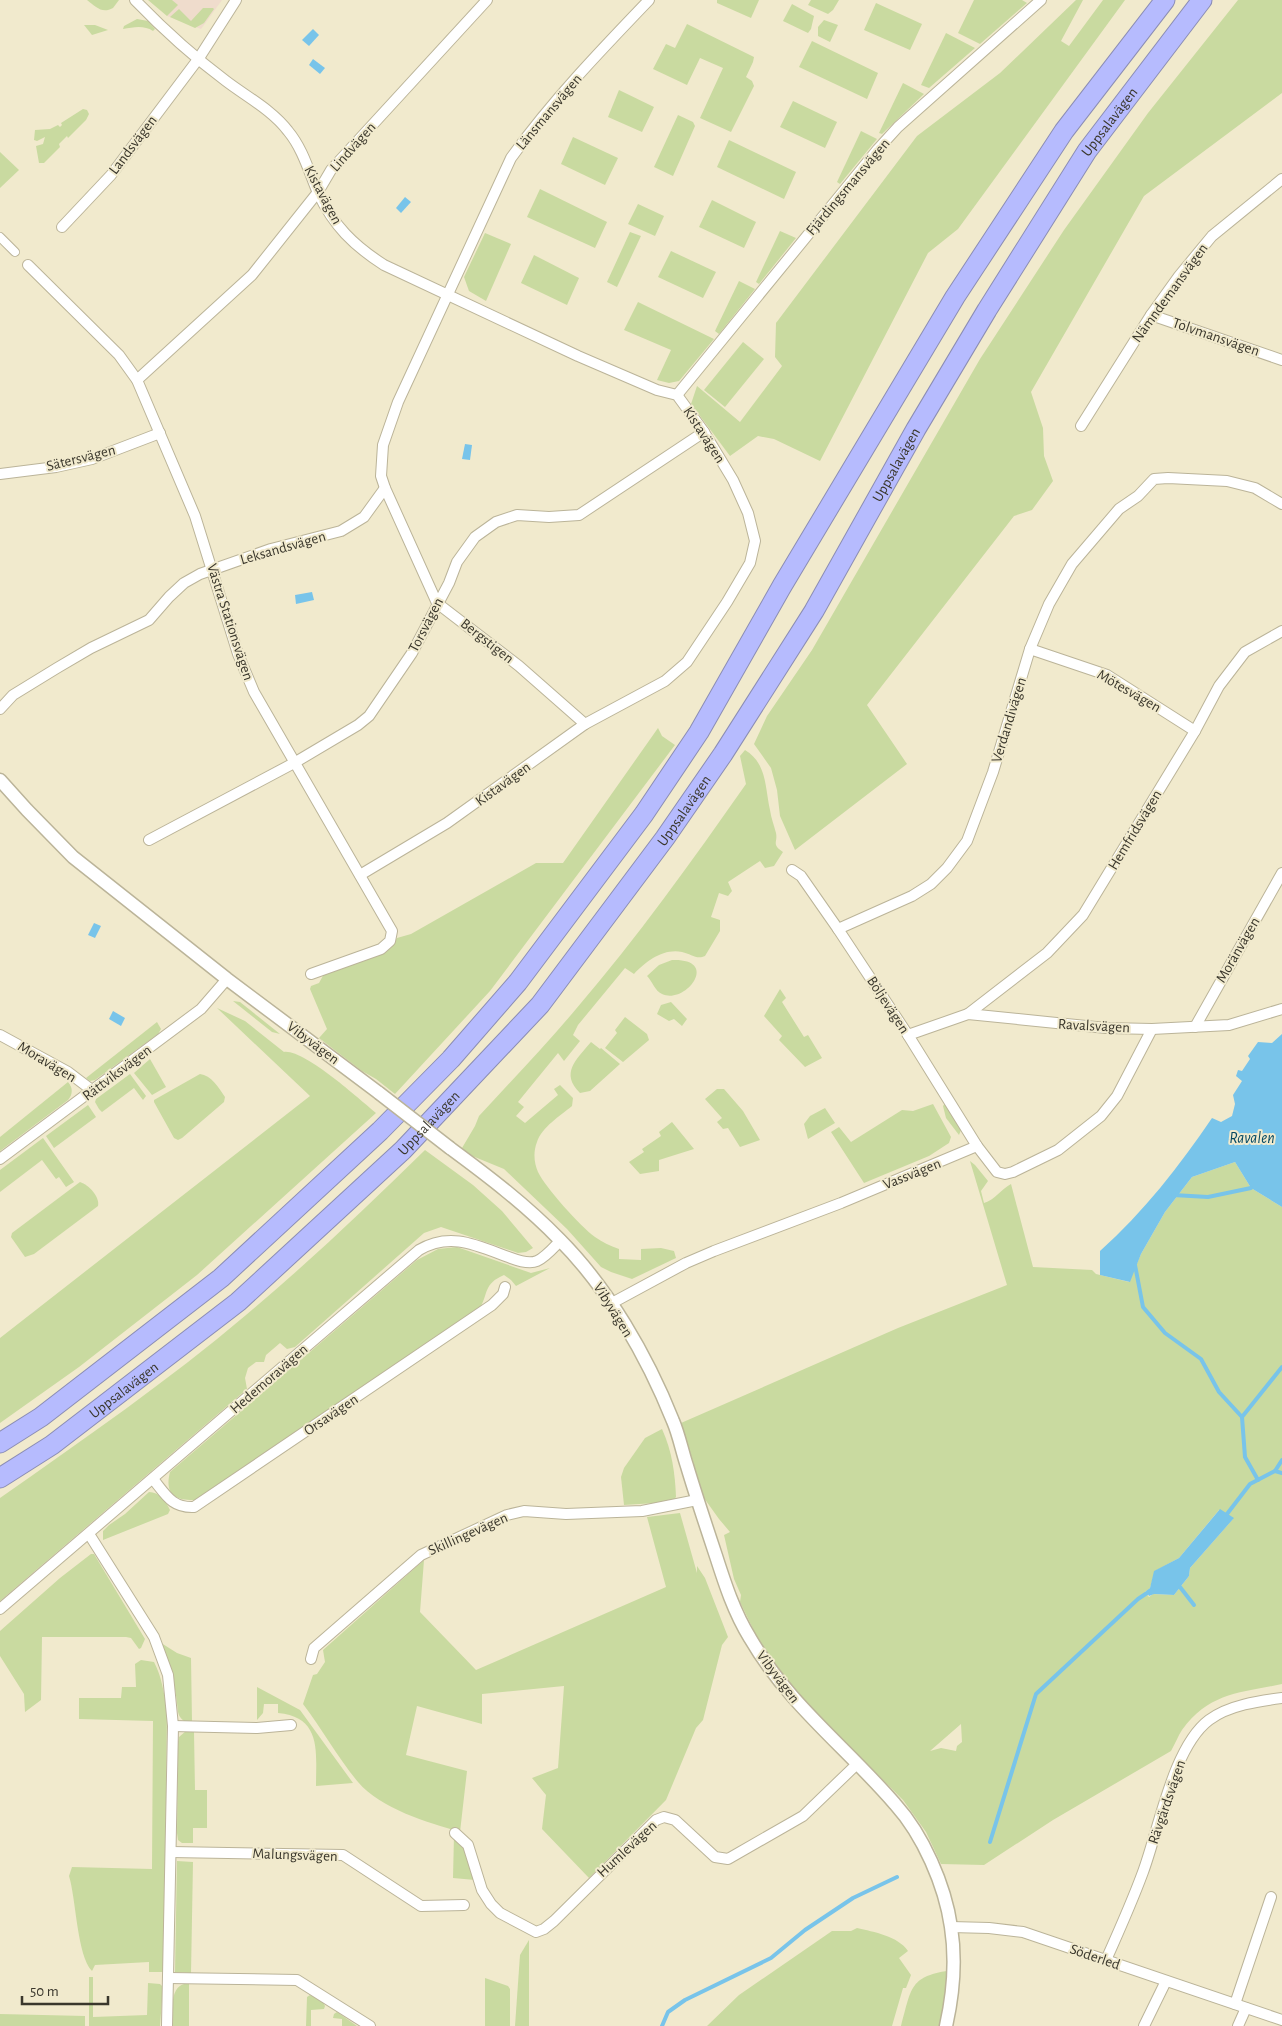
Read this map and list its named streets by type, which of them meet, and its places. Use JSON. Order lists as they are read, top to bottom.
{
  "streets": {
    "highway": ["Uppsalavägen"],
    "street": [
      "Länsmansvägen",
      "Landsvägen",
      "Lindvägen",
      "Fjärdingsmansvägen",
      "Kistavägen",
      "Nämndemansvägen",
      "Tolvmansvägen",
      "Sätersvägen",
      "Leksandsvägen",
      "Västra Stationsvägen",
      "Torsvägen",
      "Bergstigen",
      "Mötesvägen",
      "Verdandivägen",
      "Hemfridsvägen",
      "Moränvägen",
      "Böljevägen",
      "Ravalsvägen",
      "Vibyvägen",
      "Moravägen",
      "Rättviksvägen",
      "Vassvägen",
      "Hedemoravägen",
      "Orsavägen",
      "Skillingevägen",
      "Rävgärdsvägen",
      "Humlevägen",
      "Malungsvägen",
      "Söderled"
    ]
  },
  "crossings": [
    ["Länsmansvägen", "Kistavägen"],
    ["Landsvägen", "Kistavägen"],
    ["Lindvägen", "Kistavägen"],
    ["Lindvägen", "Västra Stationsvägen"],
    ["Fjärdingsmansvägen", "Kistavägen"],
    ["Kistavägen", "Västra Stationsvägen"],
    ["Kistavägen", "Torsvägen"],
    ["Kistavägen", "Bergstigen"],
    ["Nämndemansvägen", "Tolvmansvägen"],
    ["Sätersvägen", "Västra Stationsvägen"],
    ["Leksandsvägen", "Västra Stationsvägen"],
    ["Leksandsvägen", "Bergstigen"],
    ["Västra Stationsvägen", "Torsvägen"],
    ["Torsvägen", "Bergstigen"],
    ["Mötesvägen", "Verdandivägen"],
    ["Mötesvägen", "Hemfridsvägen"],
    ["Verdandivägen", "Böljevägen"],
    ["Hemfridsvägen", "Ravalsvägen"],
    ["Moränvägen", "Ravalsvägen"],
    ["Böljevägen", "Ravalsvägen"],
    ["Böljevägen", "Vassvägen"],
    ["Vibyvägen", "Rättviksvägen"],
    ["Vibyvägen", "Vassvägen"],
    ["Vibyvägen", "Hedemoravägen"],
    ["Vibyvägen", "Skillingevägen"],
    ["Vibyvägen", "Humlevägen"],
    ["Vibyvägen", "Söderled"],
    ["Moravägen", "Rättviksvägen"],
    ["Hedemoravägen", "Orsavägen"],
    ["Rävgärdsvägen", "Söderled"]
  ],
  "water": ["Ravalen"],
  "scale_bar": "50 m"
}
